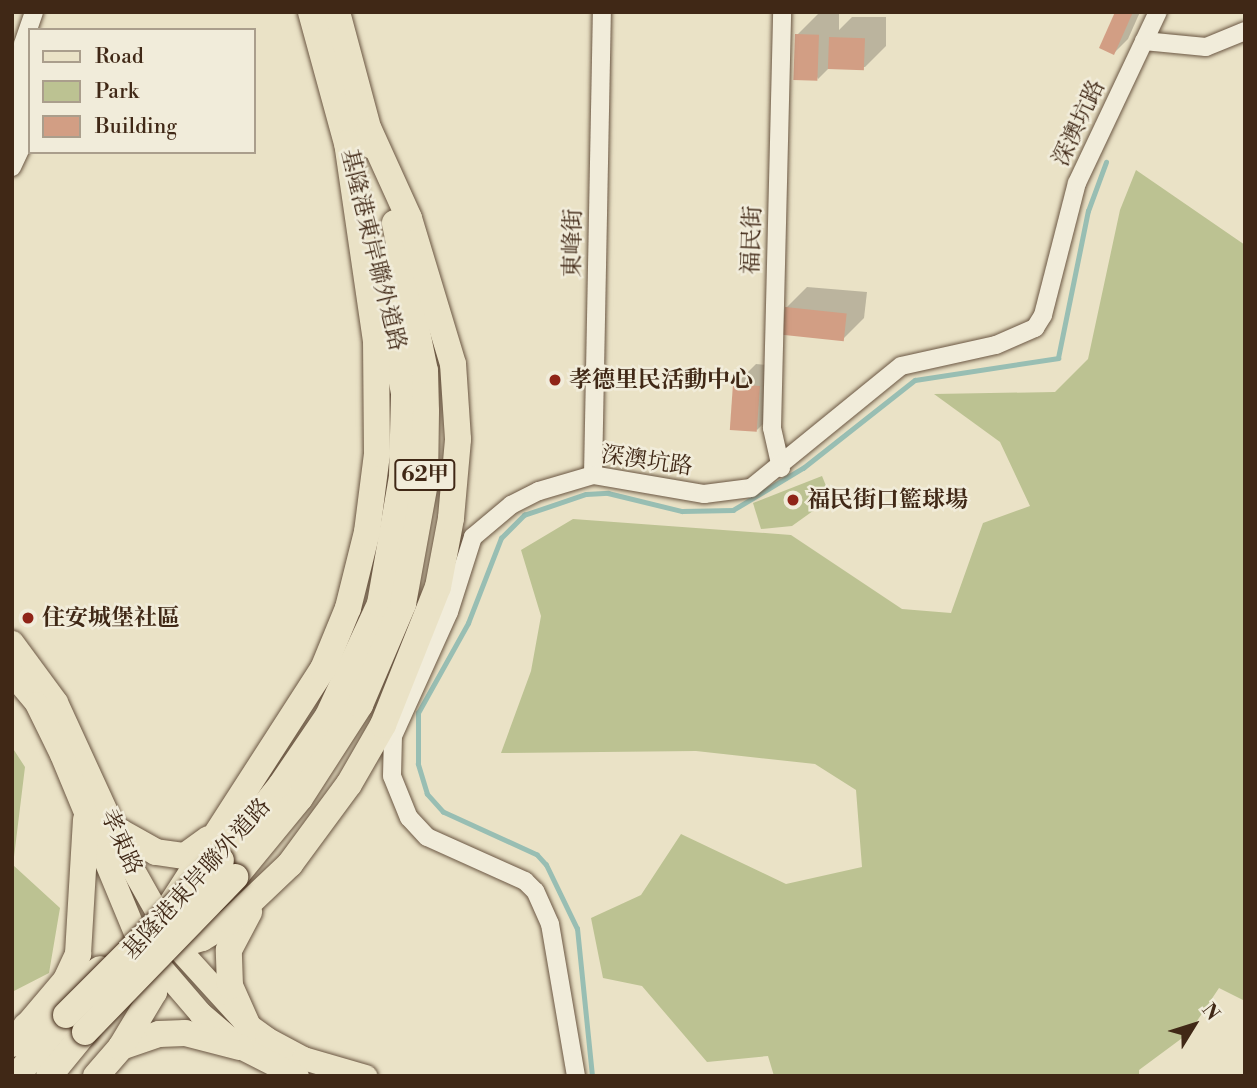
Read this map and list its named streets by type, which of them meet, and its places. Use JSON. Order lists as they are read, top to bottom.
{
  "streets": {
    "highway": ["基隆港東岸聯外道路", "62甲"],
    "main road": ["孝東路"],
    "street": ["深澳坑路", "福民街", "東峰街"]
  },
  "crossings": [
    ["深澳坑路", "福民街"],
    ["深澳坑路", "東峰街"]
  ],
  "places": ["孝德里民活動中心", "福民街口籃球場", "住安城堡社區"],
  "legend": ["Road", "Park", "Building"],
  "north": "top right"
}
